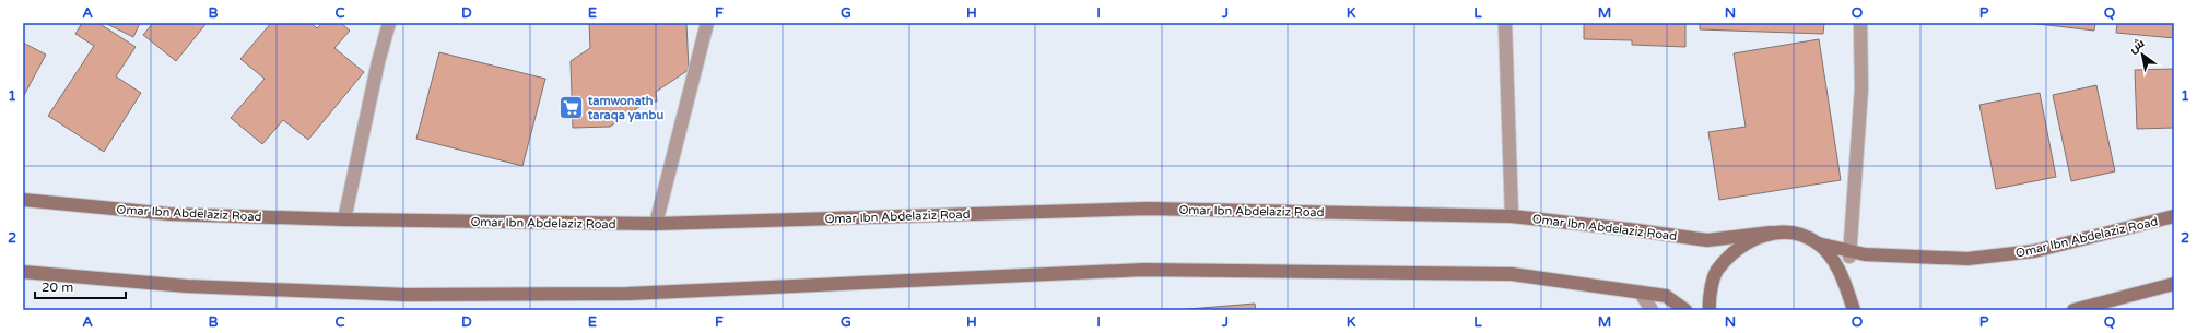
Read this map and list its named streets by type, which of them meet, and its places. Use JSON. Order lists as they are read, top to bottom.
{
  "streets": {
    "main road": ["Omar Ibn Abdelaziz Road"]
  },
  "places": {
    "supermarket": ["tamwonath taraqa yanbu"]
  },
  "scale_bar": "20 m",
  "north": "top left",
  "grid": {
    "columns": [
      "A",
      "B",
      "C",
      "D",
      "E",
      "F",
      "G",
      "H",
      "I",
      "J",
      "K",
      "L",
      "M",
      "N",
      "O",
      "P",
      "Q"
    ],
    "rows": ["1", "2"]
  }
}
